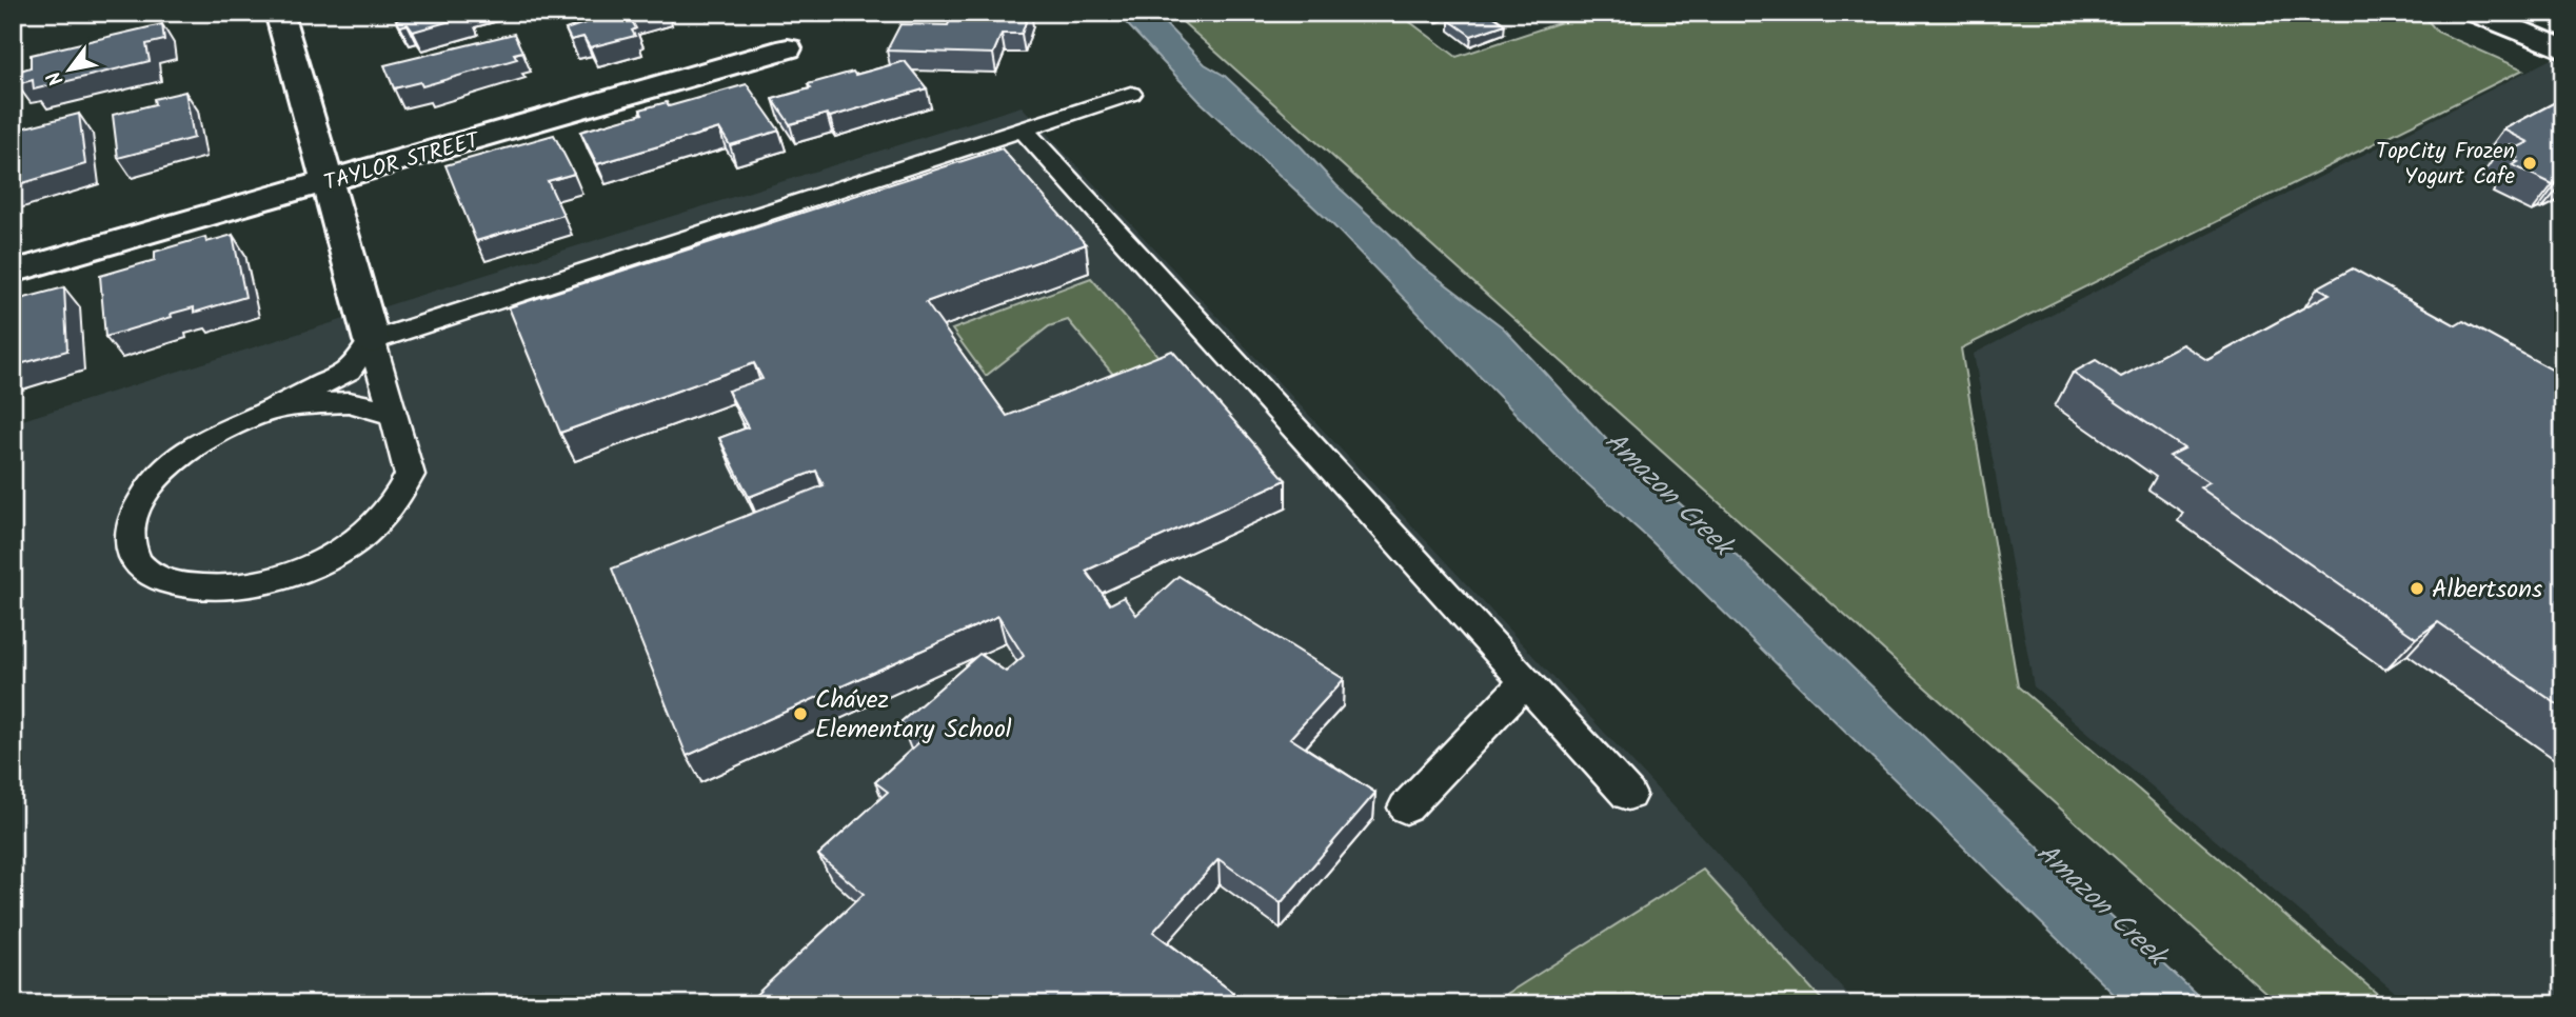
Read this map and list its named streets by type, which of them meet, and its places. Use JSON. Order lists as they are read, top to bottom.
{
  "streets": {
    "street": ["TAYLOR STREET"]
  },
  "water": ["Amazon Creek"],
  "places": ["TopCity Frozen Yogurt Cafe", "Albertsons", "Chávez Elementary School"],
  "north": "bottom left"
}
